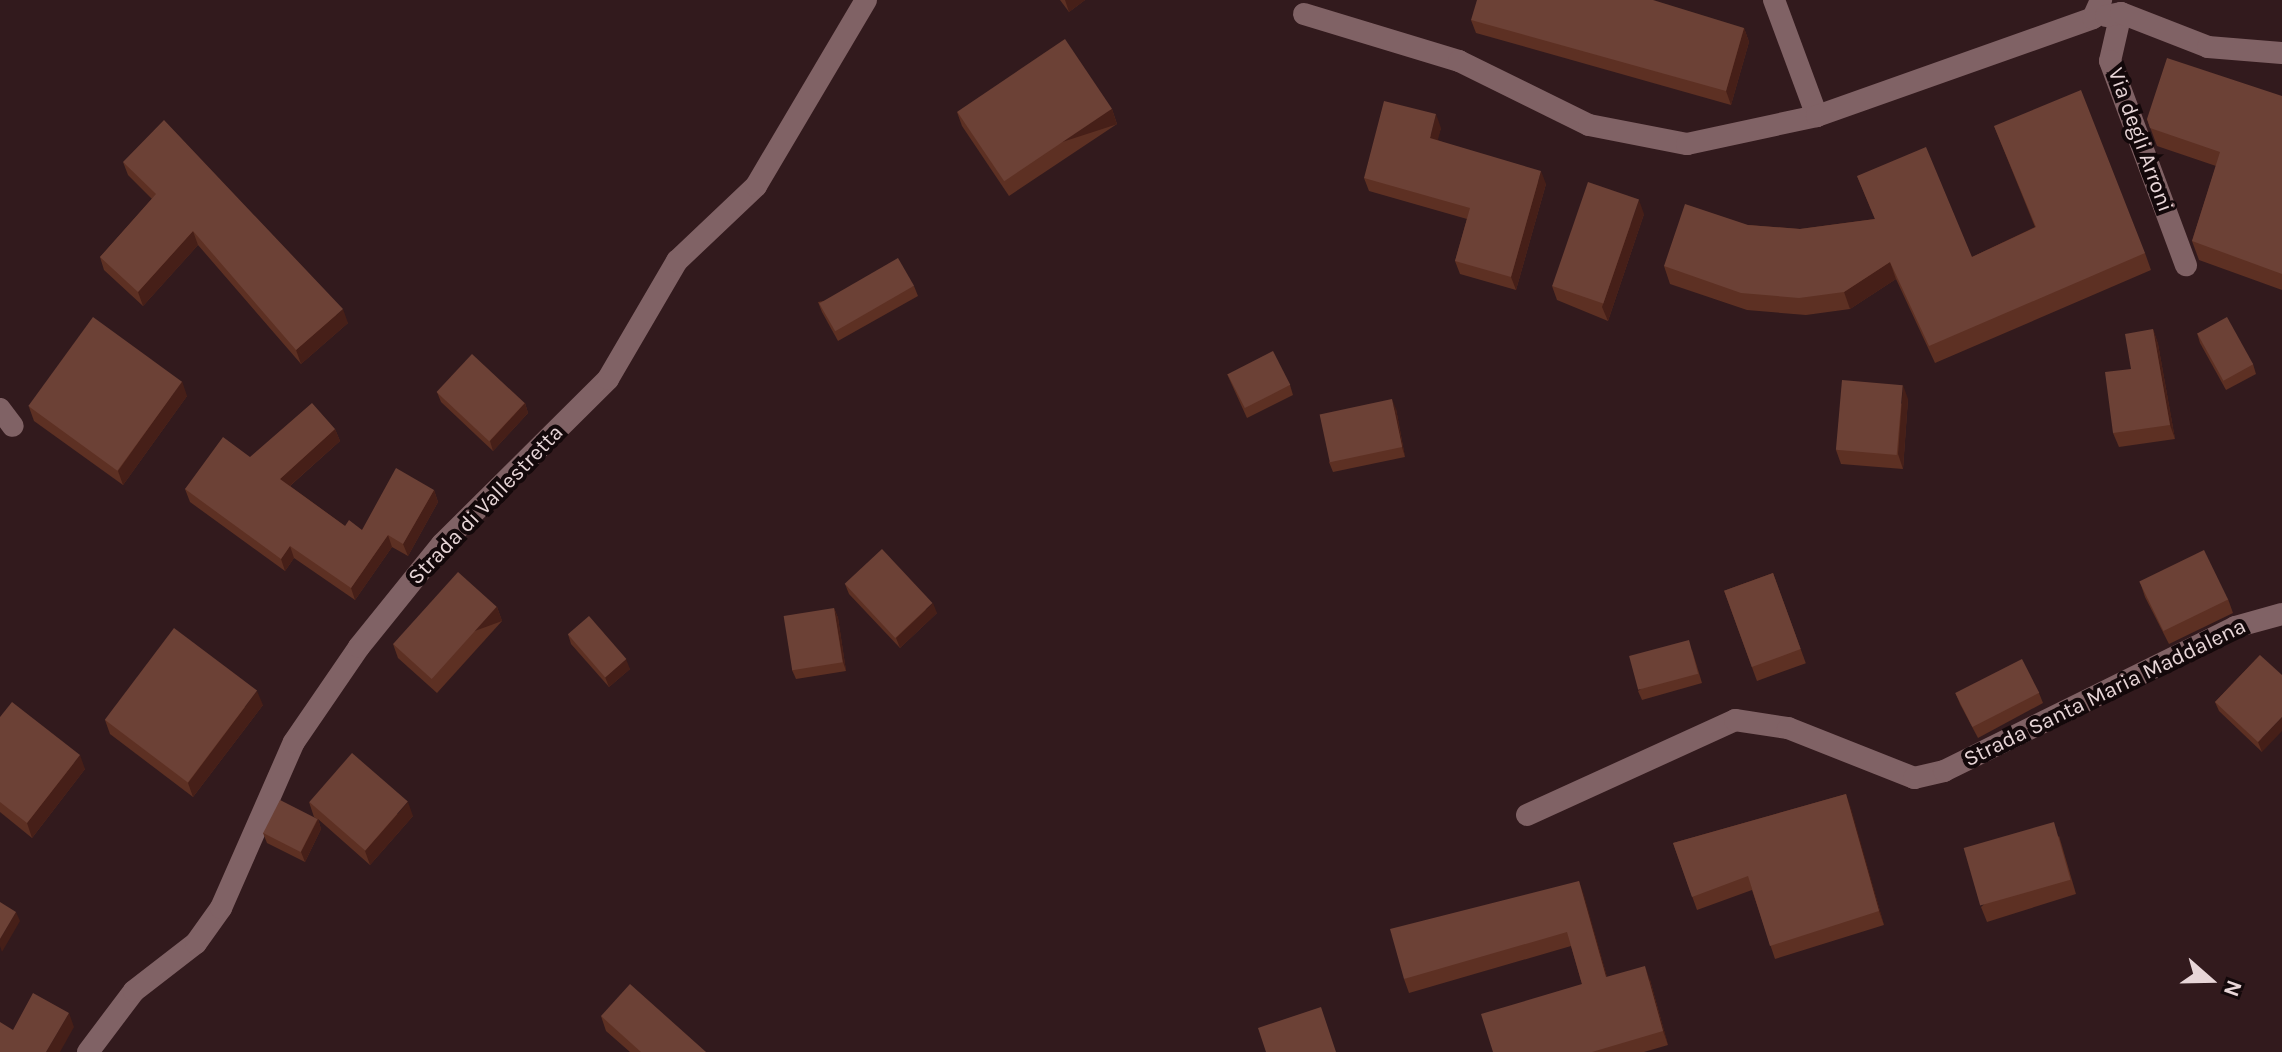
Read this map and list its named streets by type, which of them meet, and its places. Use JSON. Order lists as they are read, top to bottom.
{
  "streets": {
    "street": ["Via degli Arroni", "Strada di Vallestretta", "Strada Santa Maria Maddalena"]
  },
  "north": "right"
}
